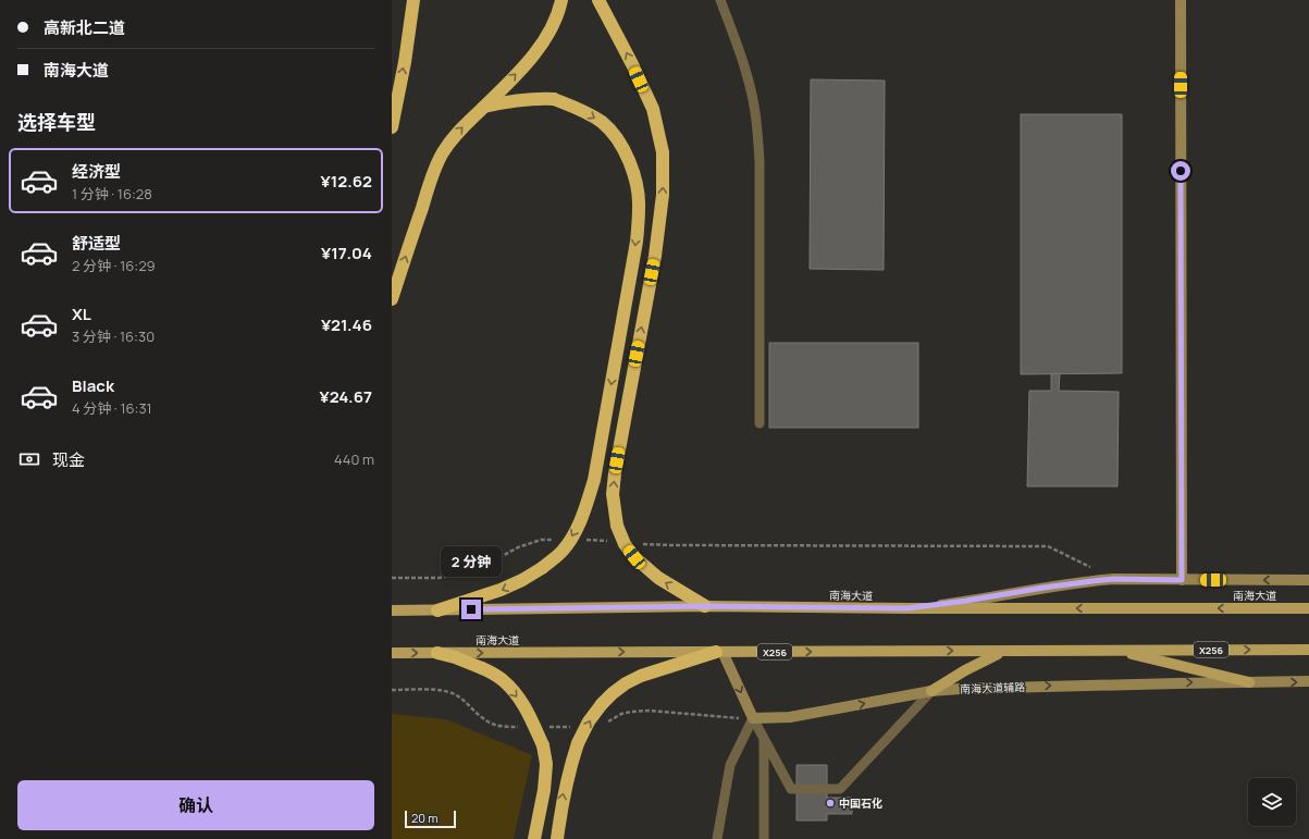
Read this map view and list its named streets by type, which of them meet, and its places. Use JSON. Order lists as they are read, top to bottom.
{
  "streets": {
    "main road": ["南海大道", "X256", "南海大道辅路"]
  },
  "places": ["中国石化"],
  "scale_bar": "20 m",
  "page": {
    "banner": ["高新北二道", "南海大道"],
    "heading": "选择车型",
    "list": [
      {
        "name": "经济型",
        "note": "1 分钟 · 16:28",
        "value": "¥12.62"
      },
      {
        "name": "舒适型",
        "note": "2 分钟 · 16:29",
        "value": "¥17.04"
      },
      {
        "name": "XL",
        "note": "3 分钟 · 16:30",
        "value": "¥21.46"
      },
      {
        "name": "Black",
        "note": "4 分钟 · 16:31",
        "value": "¥24.67"
      }
    ],
    "pay": ["现金", "440 m"],
    "bubble": "2 分钟",
    "buttons": "确认",
    "scale": "20 m"
  }
}
